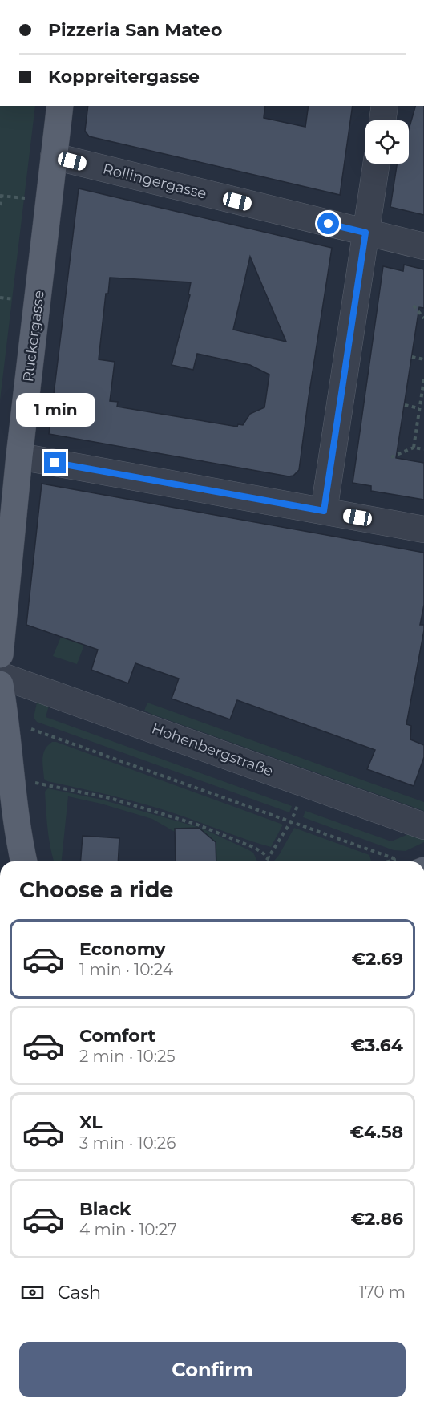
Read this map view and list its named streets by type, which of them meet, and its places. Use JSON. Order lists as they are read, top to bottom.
{
  "streets": {
    "main road": ["Ruckergasse"],
    "street": ["Rollingergasse", "Hohenbergstraße"]
  },
  "crossings": [
    ["Rollingergasse", "Ruckergasse"]
  ],
  "page": {
    "banner": ["Pizzeria San Mateo", "Koppreitergasse"],
    "bubble": "1 min",
    "heading": "Choose a ride",
    "list": [
      {
        "name": "Economy",
        "note": "1 min · 10:24",
        "value": "€2.69"
      },
      {
        "name": "Comfort",
        "note": "2 min · 10:25",
        "value": "€3.64"
      },
      {
        "name": "XL",
        "note": "3 min · 10:26",
        "value": "€4.58"
      },
      {
        "name": "Black",
        "note": "4 min · 10:27",
        "value": "€2.86"
      }
    ],
    "pay": ["Cash", "170 m"],
    "buttons": "Confirm"
  }
}
